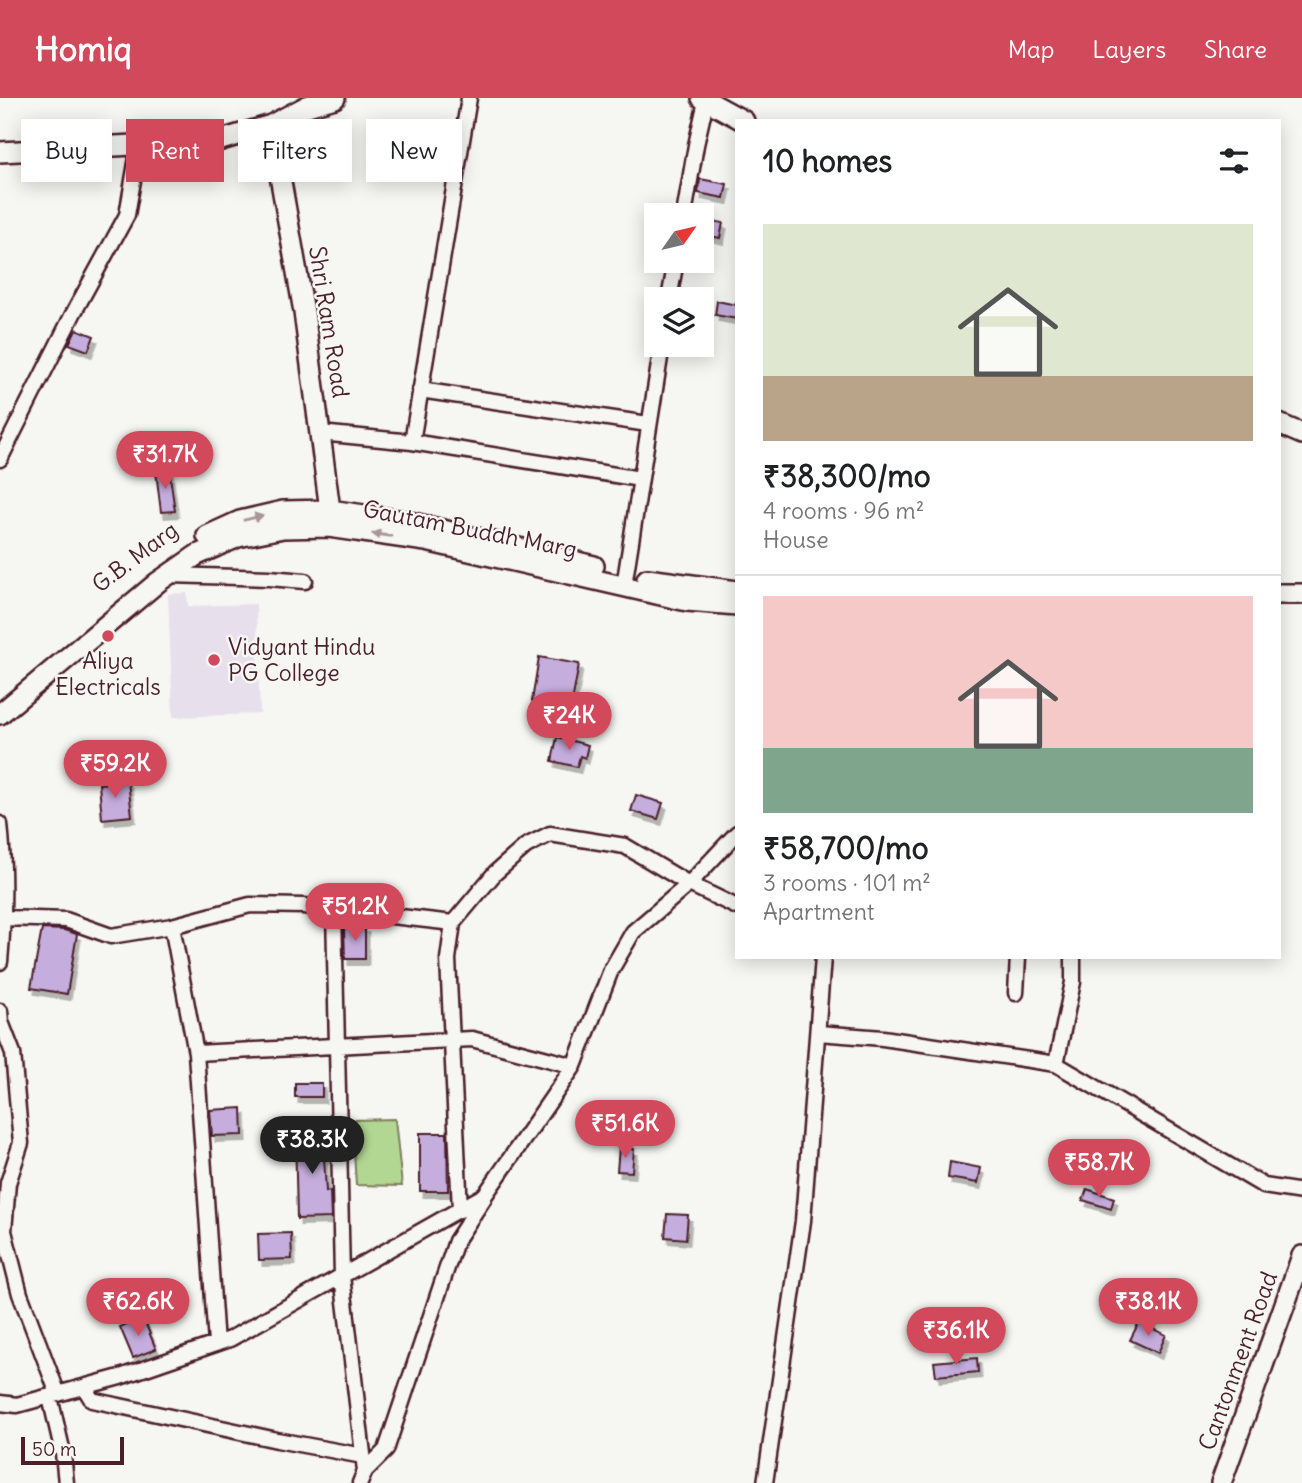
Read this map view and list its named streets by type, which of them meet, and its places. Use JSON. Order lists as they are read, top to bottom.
{
  "streets": {
    "street": [
      "Shri Ram Road",
      "Gautam Buddh Marg",
      "G.B. Marg",
      "Cantonment Road"
    ]
  },
  "crossings": [
    ["Shri Ram Road", "Gautam Buddh Marg"],
    ["Shri Ram Road", "G.B. Marg"],
    ["Gautam Buddh Marg", "G.B. Marg"]
  ],
  "one_way": ["G.B. Marg"],
  "places": ["Aliya Electricals", "Vidyant Hindu PG College"],
  "scale_bar": "50 m",
  "north": "top right",
  "page": {
    "header": "Homiq",
    "nav": ["Map", "Layers", "Share"],
    "chip": [
      "Buy",
      "Rent",
      "Filters",
      "New"
    ],
    "heading": "10 homes",
    "list": [
      {
        "name": "₹38,300/mo",
        "note": "4 rooms · 96 m² · House"
      },
      {
        "name": "₹58,700/mo",
        "note": "3 rooms · 101 m² · Apartment"
      }
    ],
    "price": [
      "₹31.7K",
      "₹24K",
      "₹59.2K",
      "₹51.2K",
      "₹51.6K",
      "₹38.3K",
      "₹58.7K",
      "₹62.6K",
      "₹38.1K",
      "₹36.1K"
    ],
    "scale": "50 m"
  }
}
